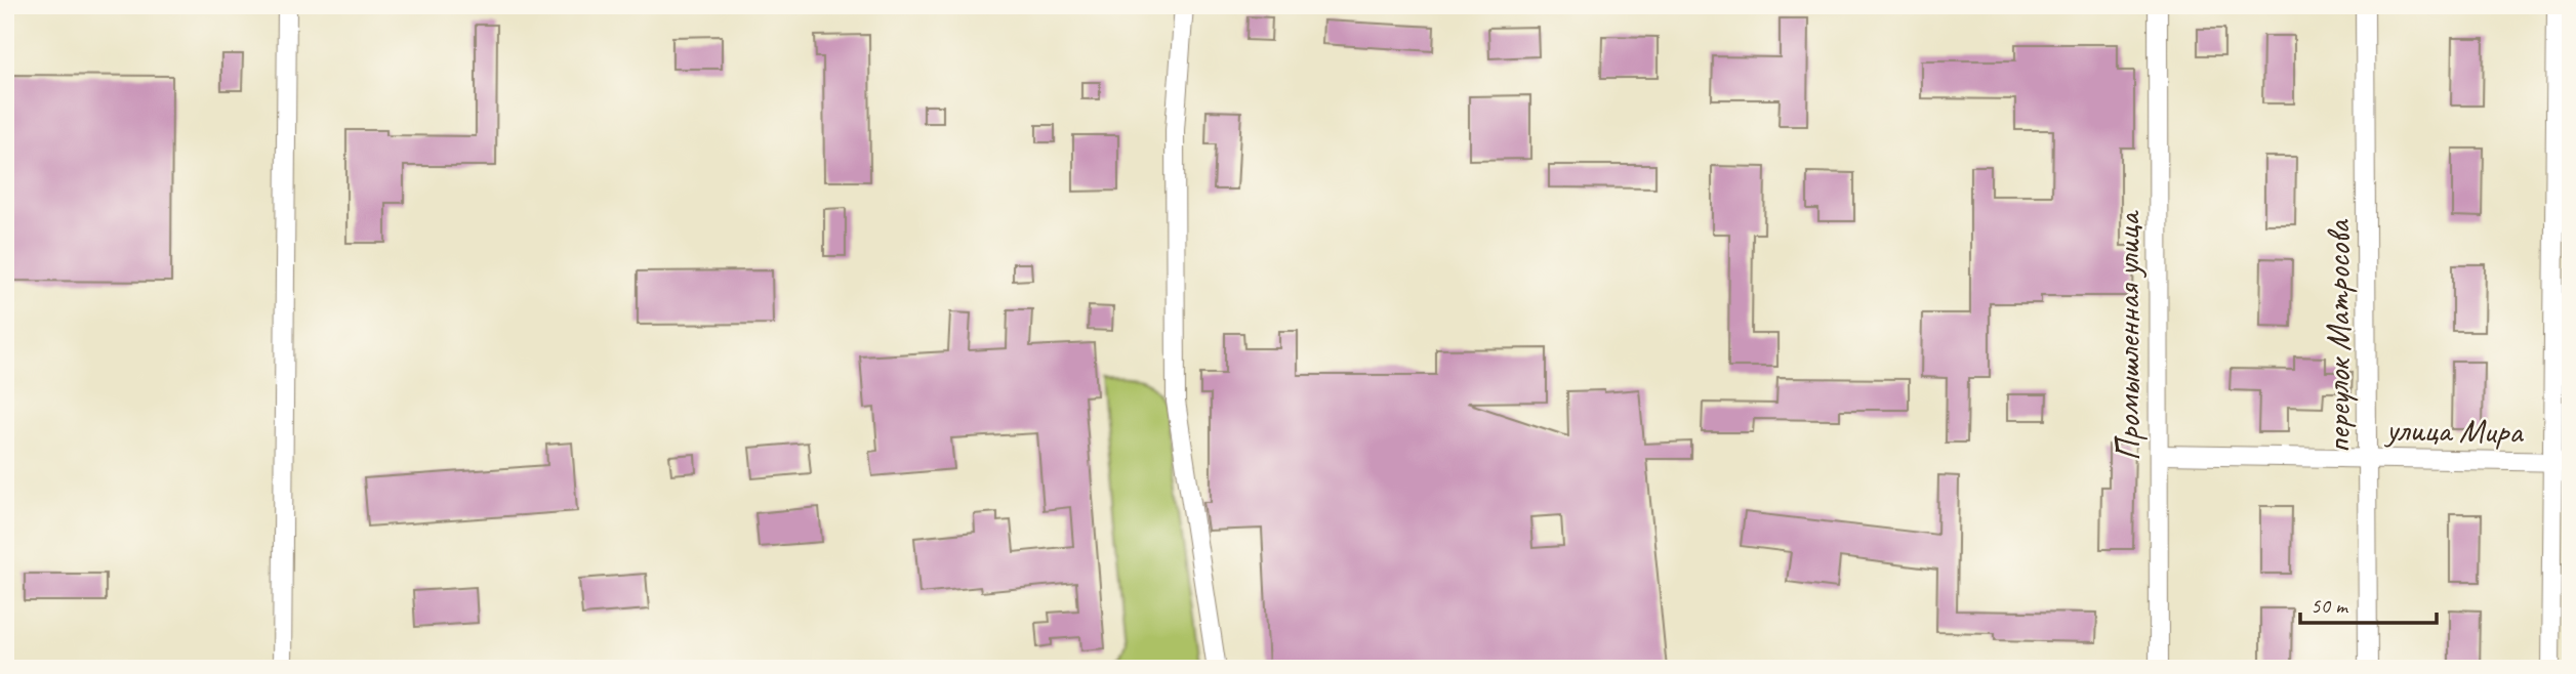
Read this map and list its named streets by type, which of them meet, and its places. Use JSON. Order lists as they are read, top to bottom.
{
  "streets": {
    "street": ["Промышленная улица", "переулок Матросова", "улица Мира"]
  },
  "crossings": [
    ["переулок Матросова", "улица Мира"]
  ],
  "scale_bar": "50 m"
}
